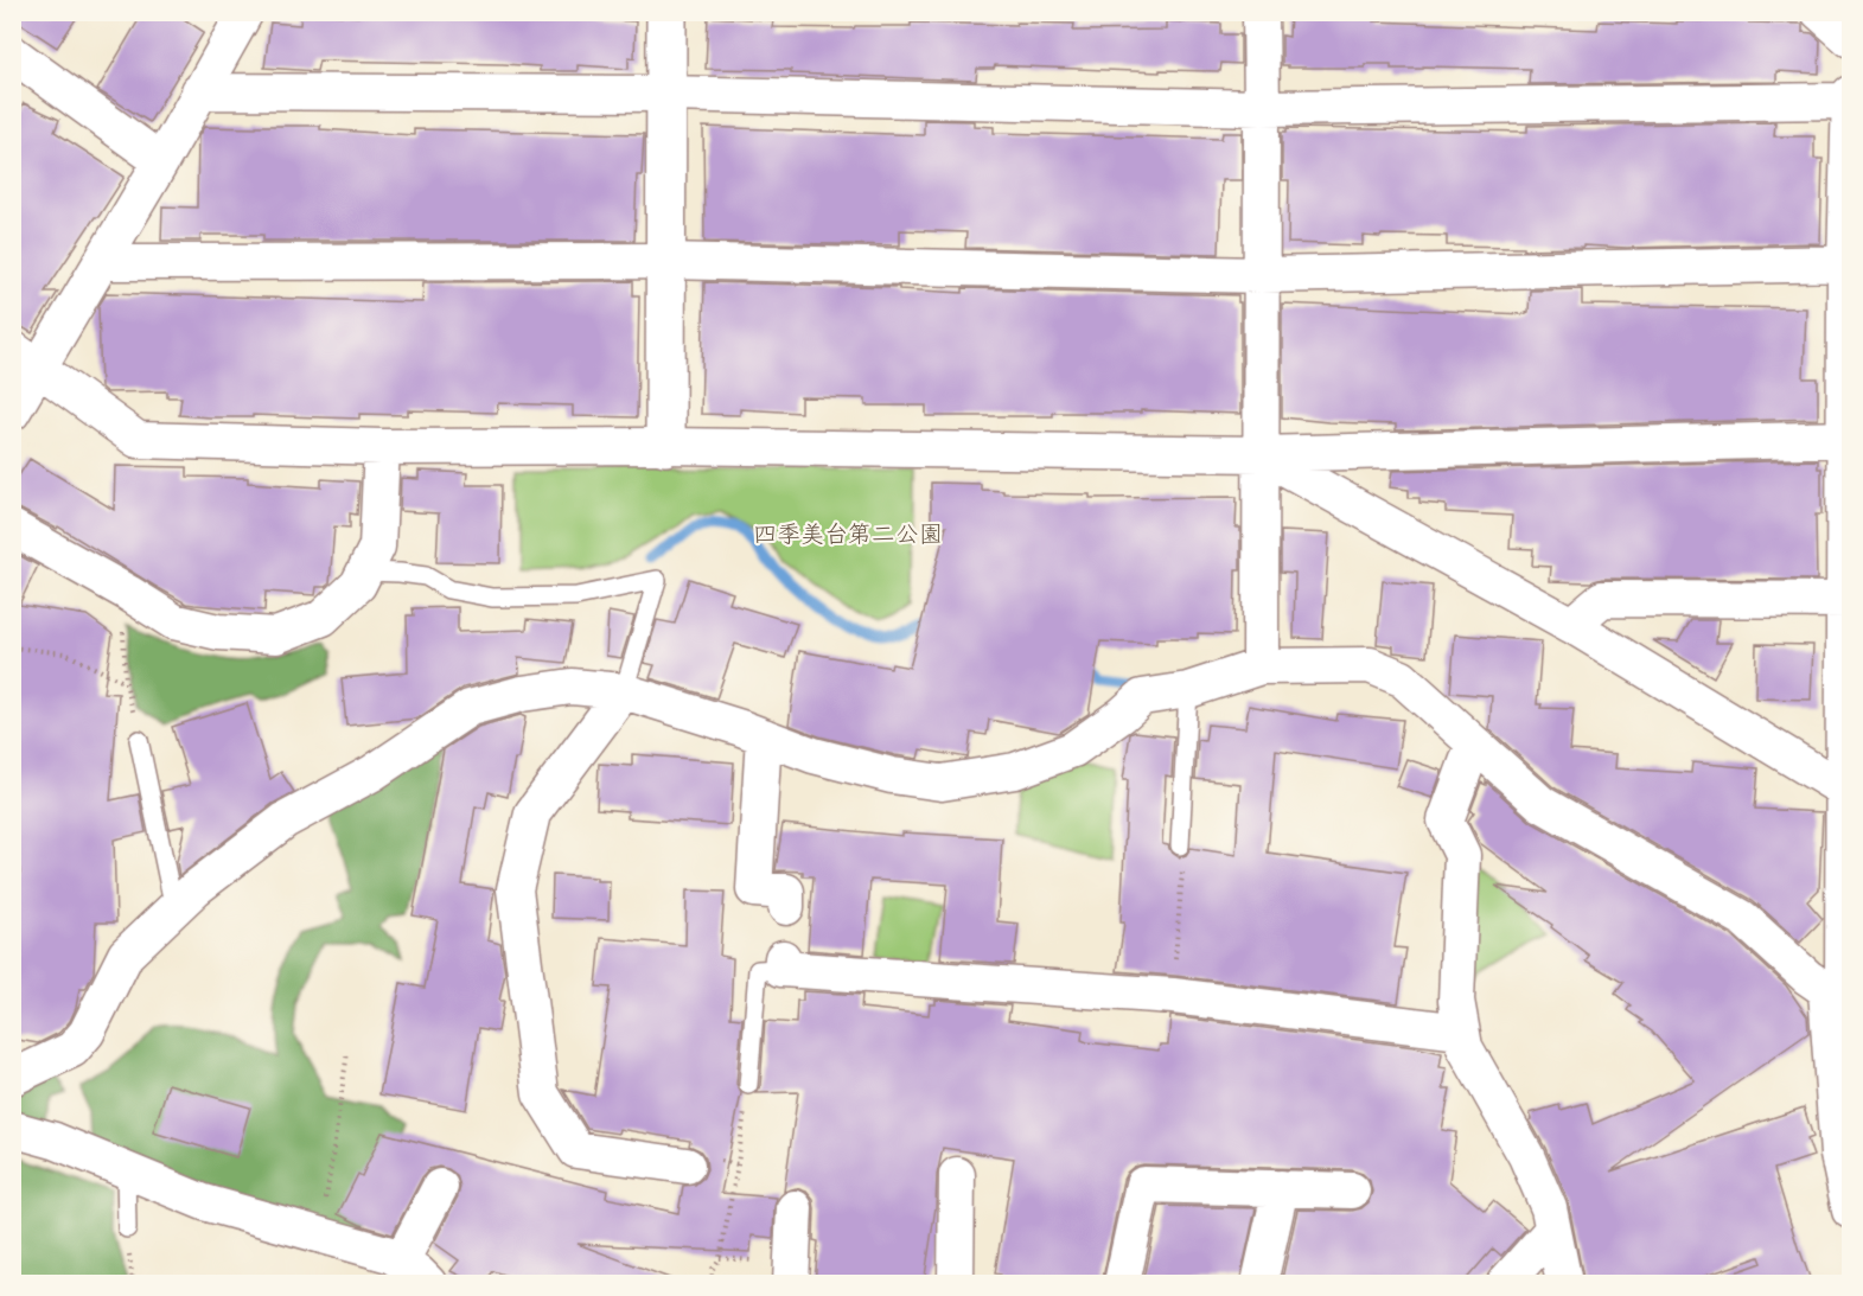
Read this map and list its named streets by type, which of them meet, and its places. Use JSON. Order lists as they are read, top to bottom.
{
  "parks": ["四季美台第二公園"]
}
